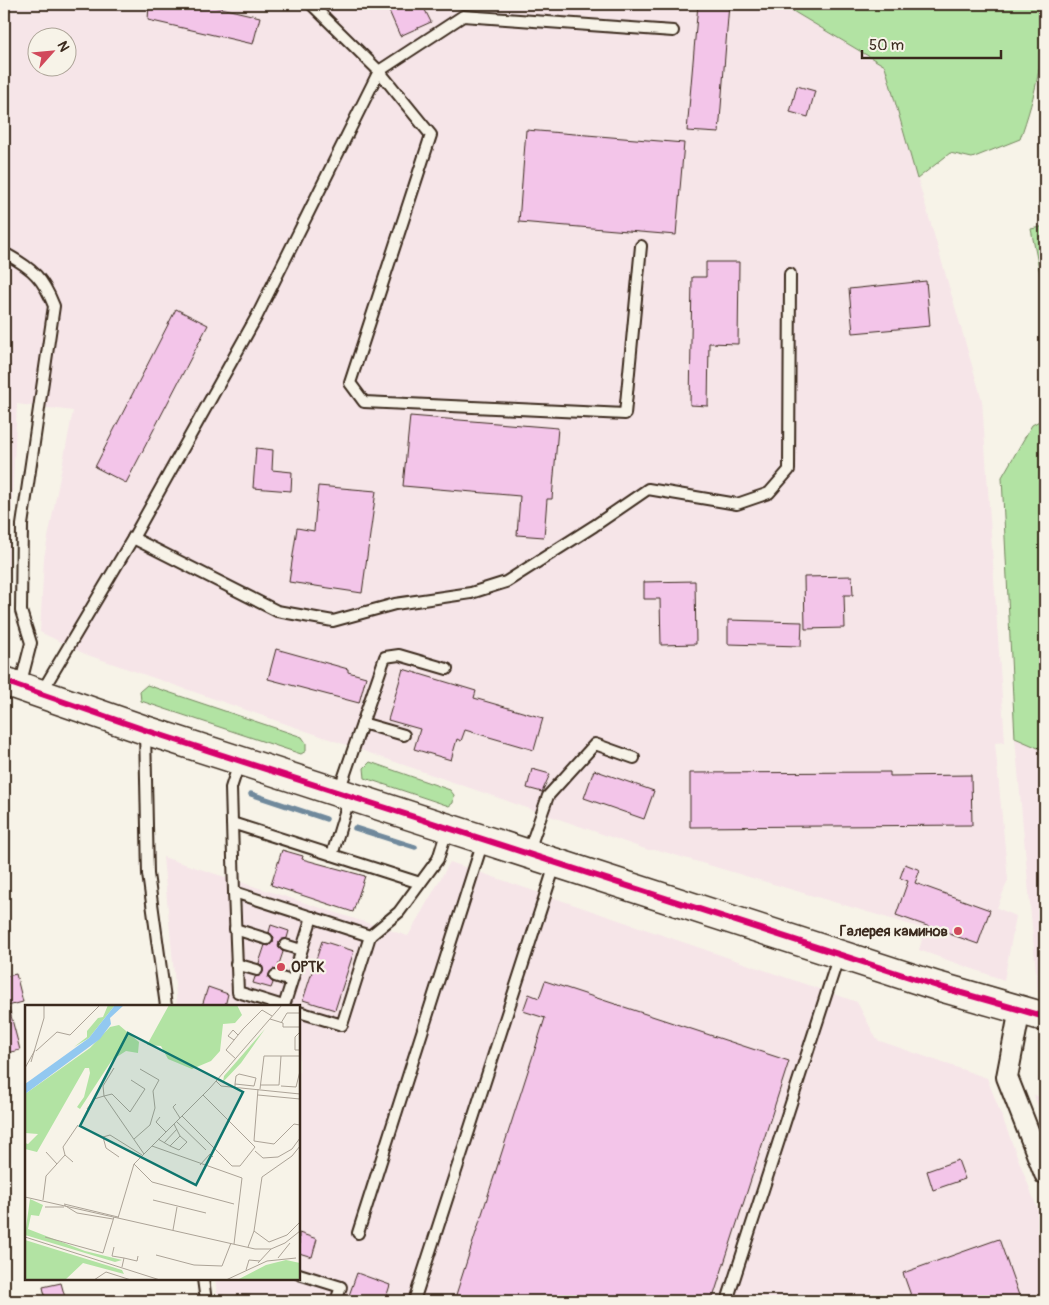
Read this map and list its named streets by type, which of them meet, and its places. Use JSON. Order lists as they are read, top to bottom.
{
  "places": ["Галерея каминов", "ОРТК"],
  "scale_bar": "50 m",
  "north": "top right"
}
